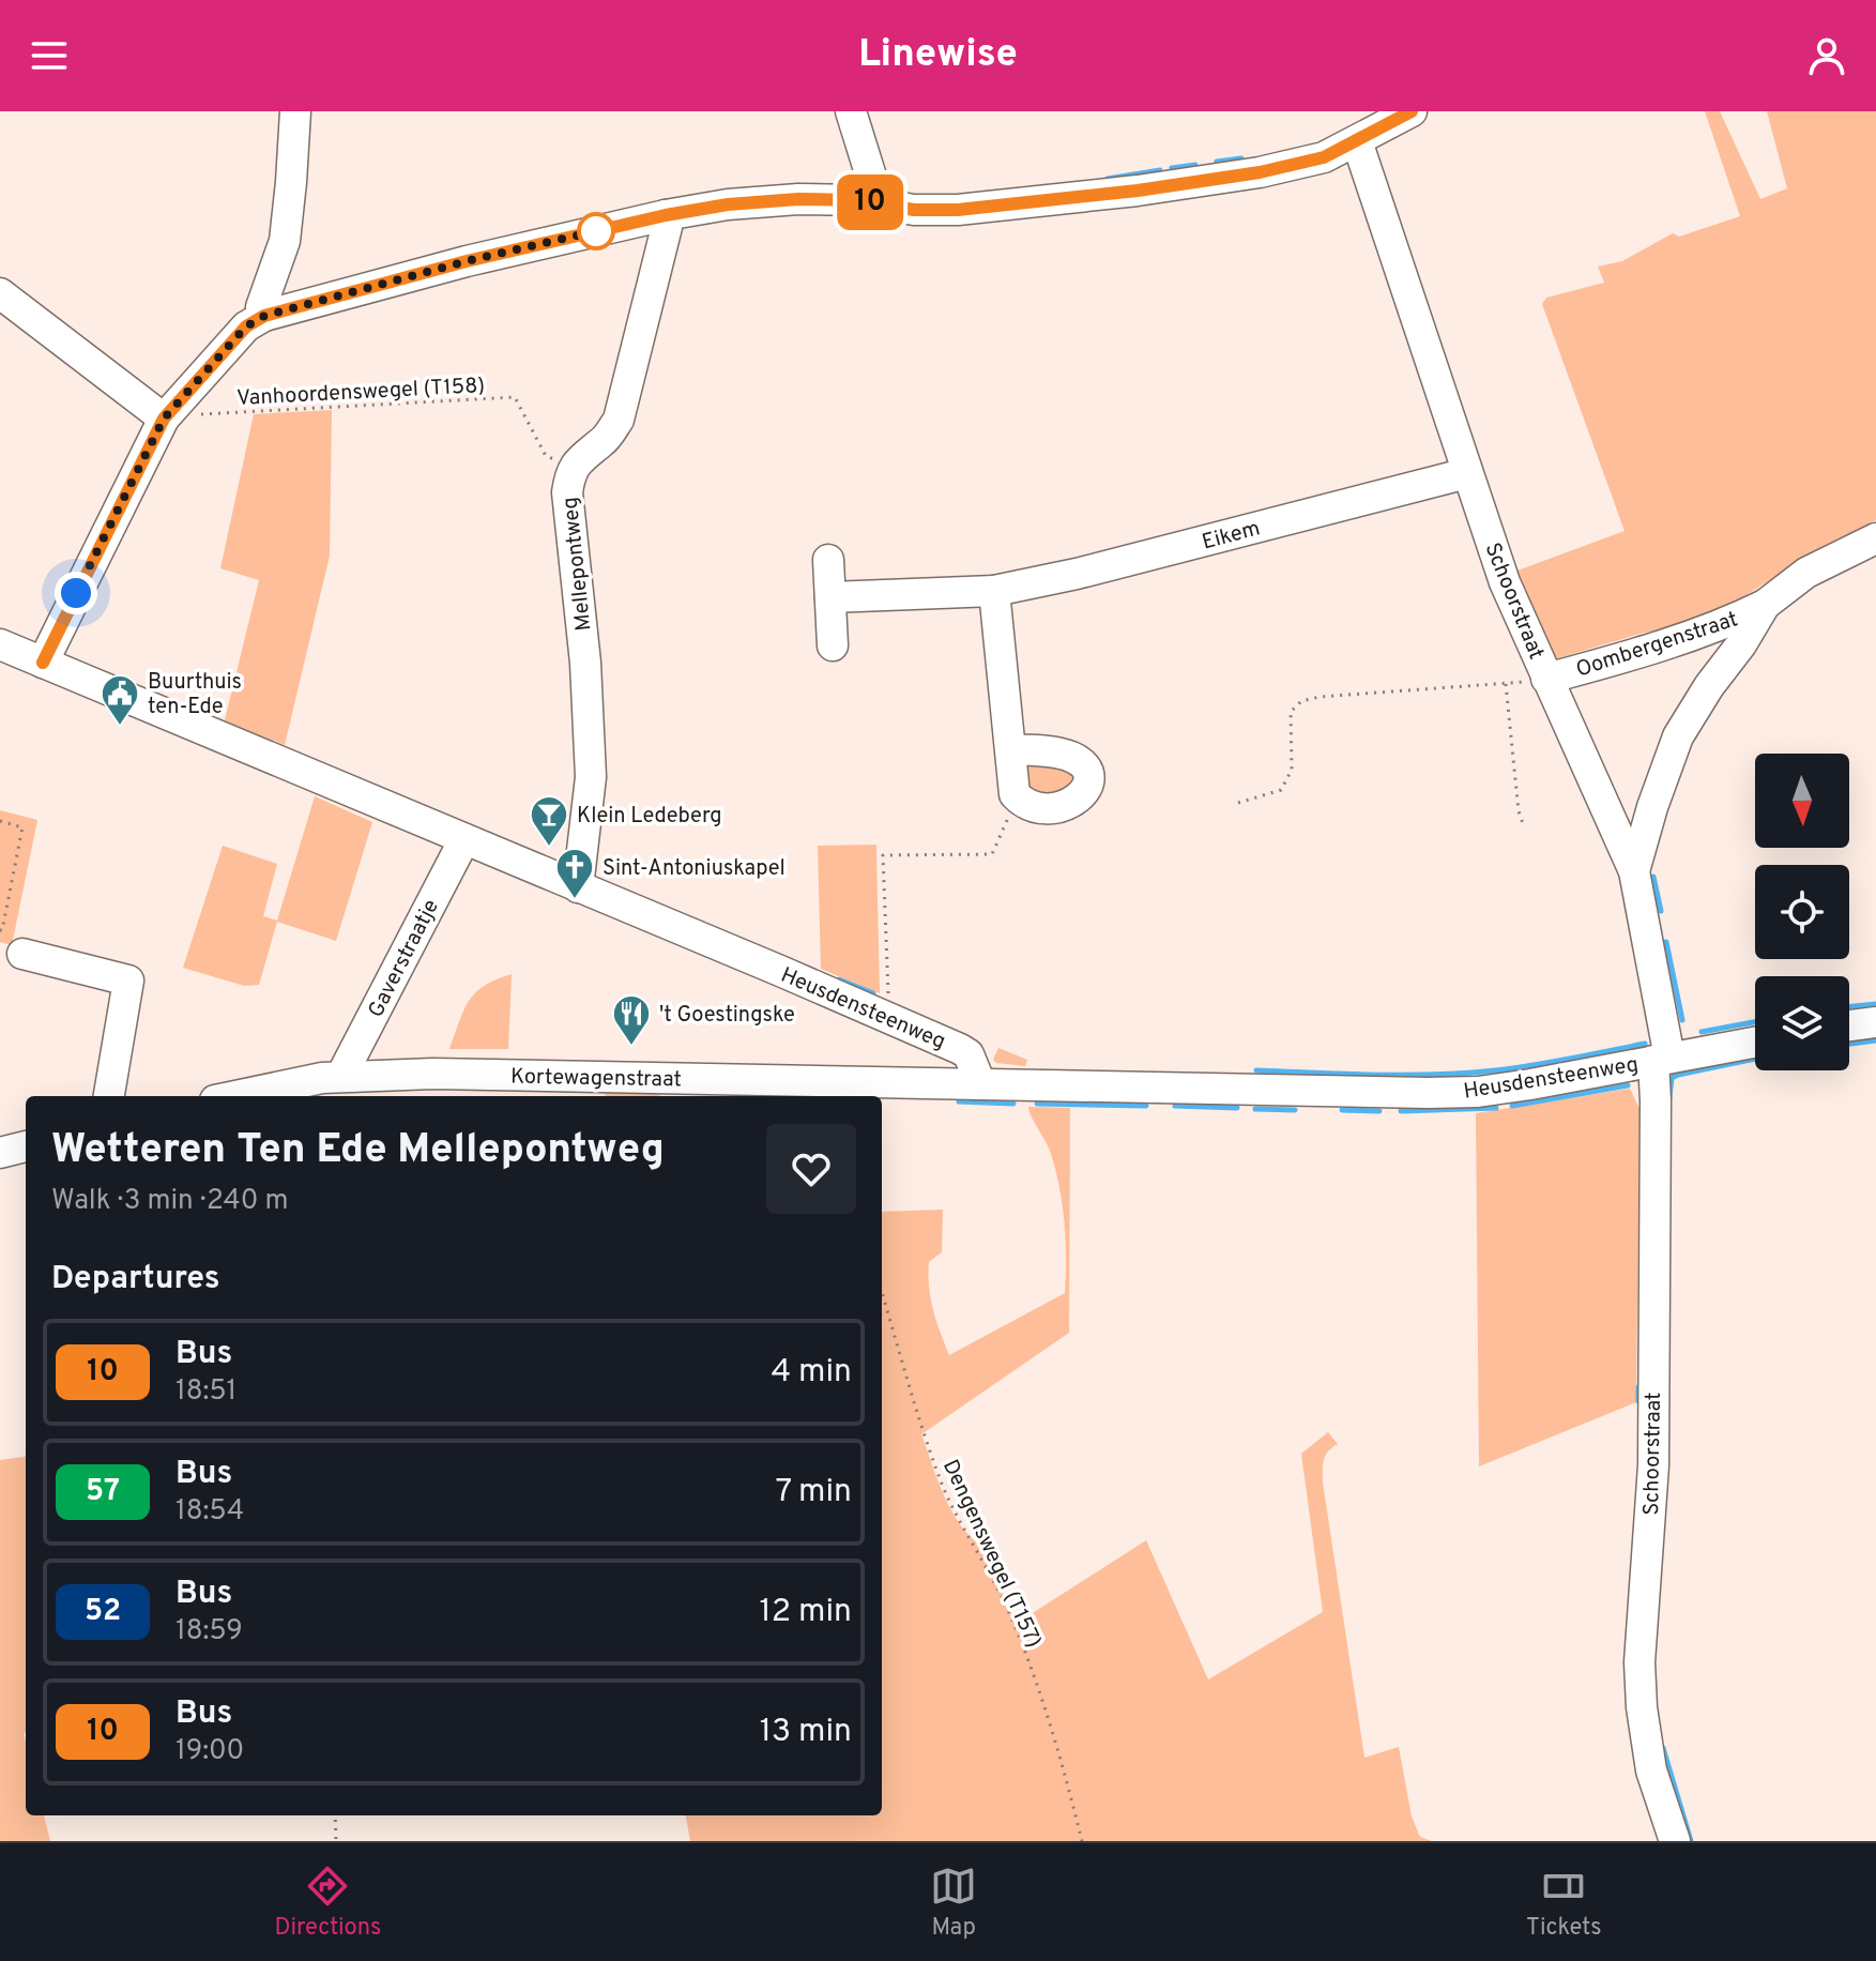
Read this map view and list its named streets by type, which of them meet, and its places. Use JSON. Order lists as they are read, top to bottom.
{
  "streets": {
    "street": [
      "Eikem",
      "Mellepontweg",
      "Schoorstraat",
      "Oombergenstraat",
      "Gaverstraatje",
      "Heusdensteenweg",
      "Kortewagenstraat"
    ],
    "path": ["Vanhoordenswegel (T158)", "Dengenswegel (T157)"]
  },
  "crossings": [
    ["Vanhoordenswegel (T158)", "Mellepontweg"],
    ["Eikem", "Schoorstraat"],
    ["Mellepontweg", "Heusdensteenweg"],
    ["Schoorstraat", "Oombergenstraat"],
    ["Schoorstraat", "Heusdensteenweg"],
    ["Gaverstraatje", "Heusdensteenweg"],
    ["Gaverstraatje", "Kortewagenstraat"],
    ["Heusdensteenweg", "Kortewagenstraat"]
  ],
  "places": {
    "public building": ["Buurthuis ten-Ede"],
    "bar": ["Klein Ledeberg"],
    "church": ["Sint-Antoniuskapel"],
    "restaurant": ["'t Goestingske"]
  },
  "lines": ["bus line 10"],
  "north": "bottom",
  "page": {
    "header": "Linewise",
    "on_map": "10",
    "heading": [
      ["Wetteren Ten Ede Mellepontweg", "Walk · 3 min · 240 m"],
      "Departures"
    ],
    "list": [
      {
        "mark": "10",
        "name": "Bus",
        "note": "18:51",
        "value": "4 min"
      },
      {
        "mark": "57",
        "name": "Bus",
        "note": "18:54",
        "value": "7 min"
      },
      {
        "mark": "52",
        "name": "Bus",
        "note": "18:59",
        "value": "12 min"
      },
      {
        "mark": "10",
        "name": "Bus",
        "note": "19:00",
        "value": "13 min"
      }
    ],
    "tabs": ["Directions", "Map", "Tickets"]
  }
}
